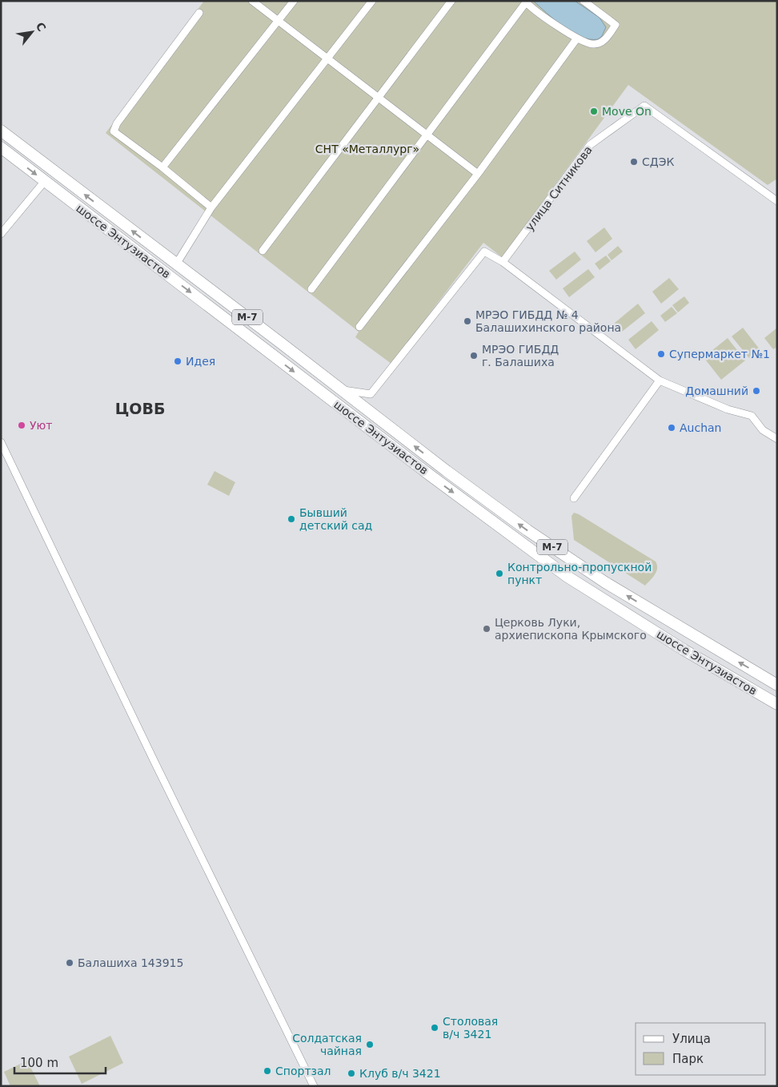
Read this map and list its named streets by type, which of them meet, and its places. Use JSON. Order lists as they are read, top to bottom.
{
  "streets": {
    "highway": ["шоссе Энтузиастов", "М-7"],
    "street": ["улица Ситникова"]
  },
  "districts": ["ЦОВБ"],
  "parks": ["СНТ «Металлург»"],
  "places": [
    "Move On",
    "СДЭК",
    "МРЭО ГИБДД № 4 Балашихинского района",
    "Супермаркет №1",
    "МРЭО ГИБДД г. Балашиха",
    "Идея",
    "Домашний",
    "Уют",
    "Auchan",
    "Бывший детский сад",
    "Контрольно-пропускной пункт",
    "Церковь Луки, архиепископа Крымского",
    "Балашиха 143915",
    "Столовая в/ч 3421",
    "Солдатская чайная",
    "Спортзал",
    "Клуб в/ч 3421"
  ],
  "legend": ["Улица", "Парк"],
  "scale_bar": "100 m",
  "north": "top right"
}
